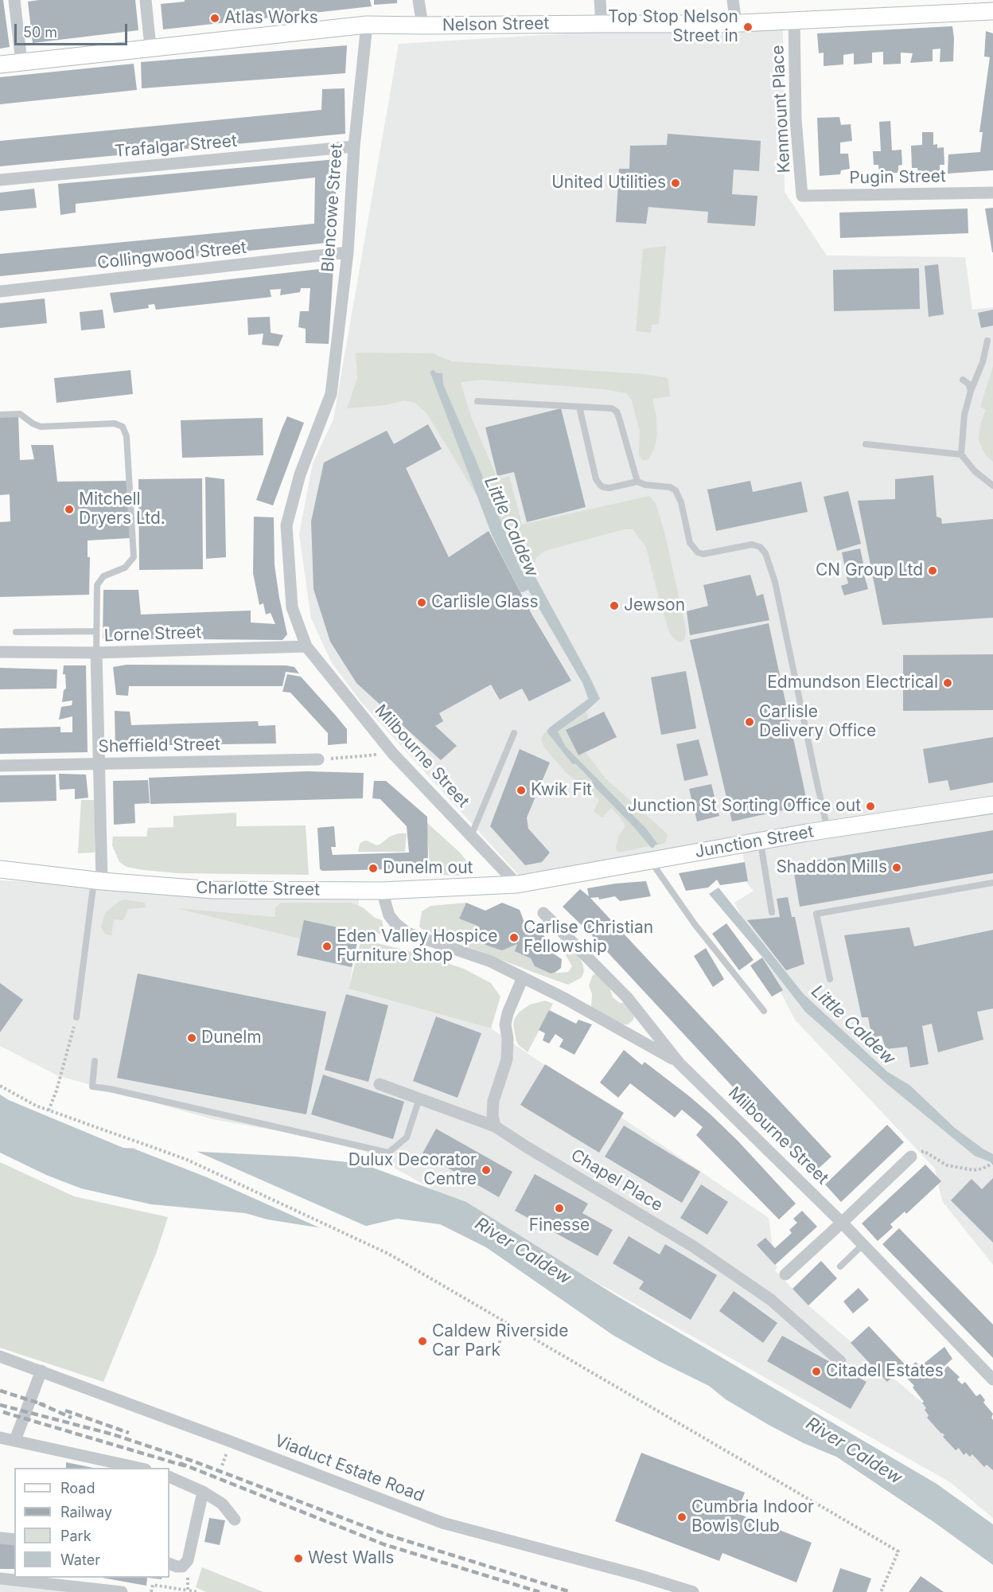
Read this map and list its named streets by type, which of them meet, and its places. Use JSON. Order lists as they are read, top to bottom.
{
  "streets": {
    "street": [
      "Nelson Street",
      "Kenmount Place",
      "Trafalgar Street",
      "Pugin Street",
      "Blencowe Street",
      "Collingwood Street",
      "Lorne Street",
      "Sheffield Street",
      "Milbourne Street",
      "Junction Street",
      "Charlotte Street",
      "Chapel Place",
      "Viaduct Estate Road"
    ]
  },
  "crossings": [
    ["Nelson Street", "Kenmount Place"],
    ["Nelson Street", "Blencowe Street"],
    ["Kenmount Place", "Pugin Street"],
    ["Trafalgar Street", "Blencowe Street"],
    ["Blencowe Street", "Collingwood Street"],
    ["Blencowe Street", "Lorne Street"],
    ["Blencowe Street", "Milbourne Street"],
    ["Lorne Street", "Milbourne Street"],
    ["Milbourne Street", "Junction Street"],
    ["Milbourne Street", "Charlotte Street"],
    ["Junction Street", "Charlotte Street"]
  ],
  "water": ["Little Caldew", "River Caldew"],
  "places": [
    "Atlas Works",
    "Top Stop Nelson Street in",
    "United Utilities",
    "Mitchell Dryers Ltd.",
    "CN Group Ltd",
    "Carlisle Glass",
    "Jewson",
    "Edmundson Electrical",
    "Carlisle Delivery Office",
    "Kwik Fit",
    "Junction St Sorting Office out",
    "Shaddon Mills",
    "Dunelm out",
    "Carlise Christian Fellowship",
    "Eden Valley Hospice Furniture Shop",
    "Dunelm",
    "Dulux Decorator Centre",
    "Finesse",
    "Caldew Riverside Car Park",
    "Citadel Estates",
    "Cumbria Indoor Bowls Club",
    "West Walls"
  ],
  "legend": [
    "Road",
    "Railway",
    "Park",
    "Water"
  ],
  "scale_bar": "50 m"
}
